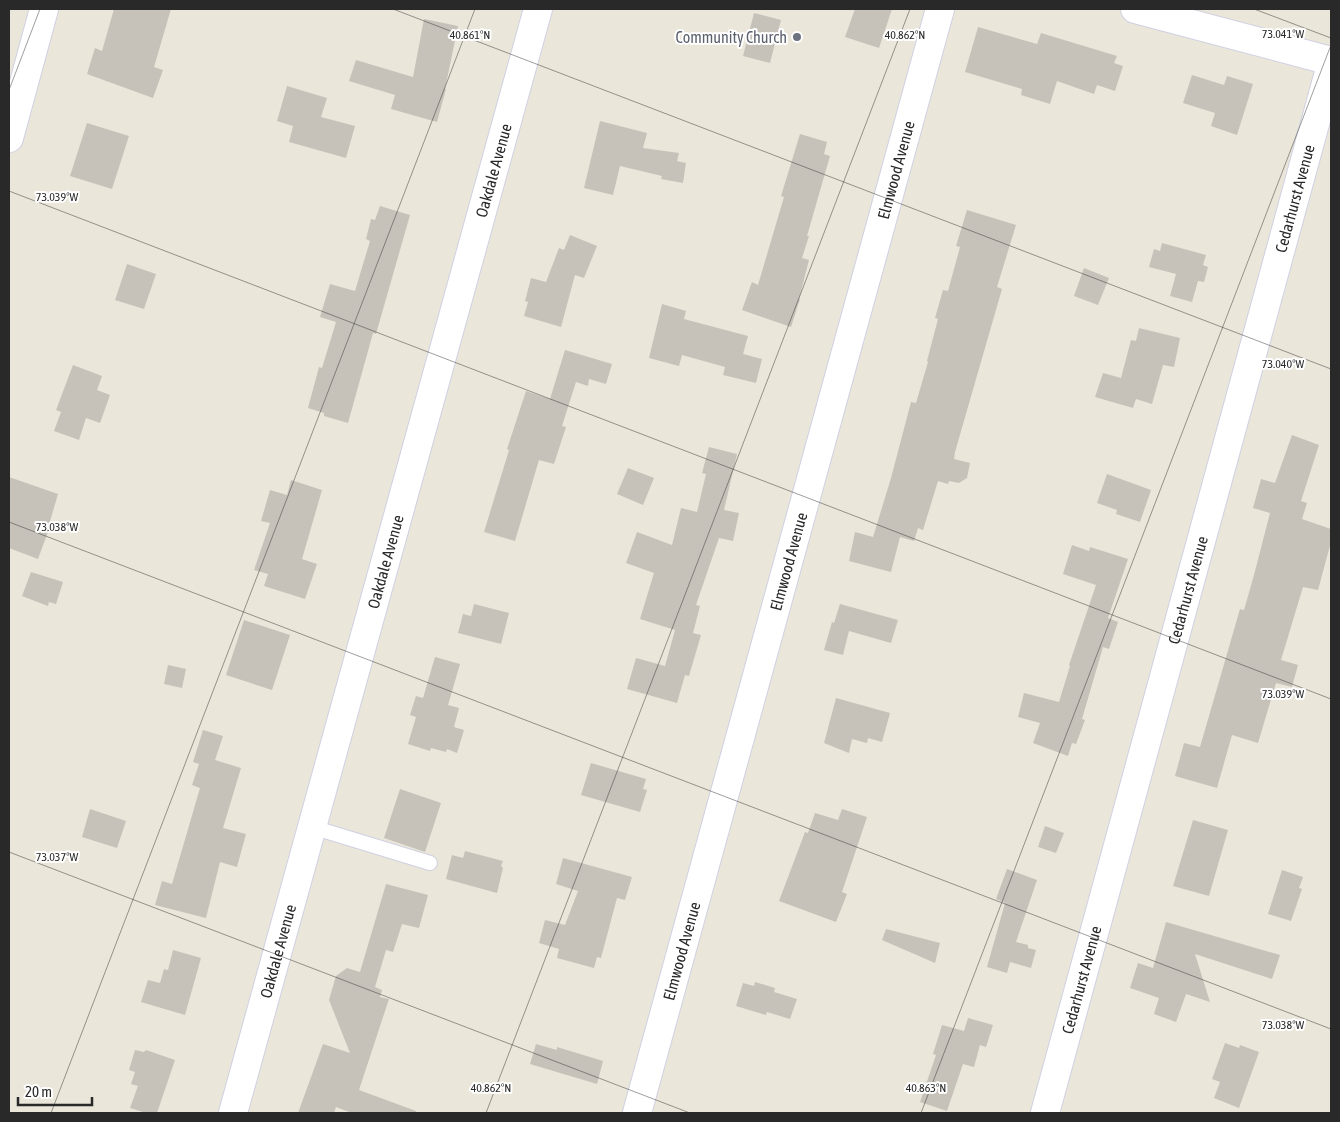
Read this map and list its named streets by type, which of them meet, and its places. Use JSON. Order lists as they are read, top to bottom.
{
  "streets": {
    "street": ["Elmwood Avenue", "Oakdale Avenue", "Cedarhurst Avenue"]
  },
  "places": ["Community Church"],
  "scale_bar": "20 m",
  "coordinates": [
    "73.041°W",
    "40.861°N",
    "40.862°N",
    "73.039°W",
    "73.040°W",
    "73.038°W",
    "73.037°W",
    "40.863°N"
  ]
}
